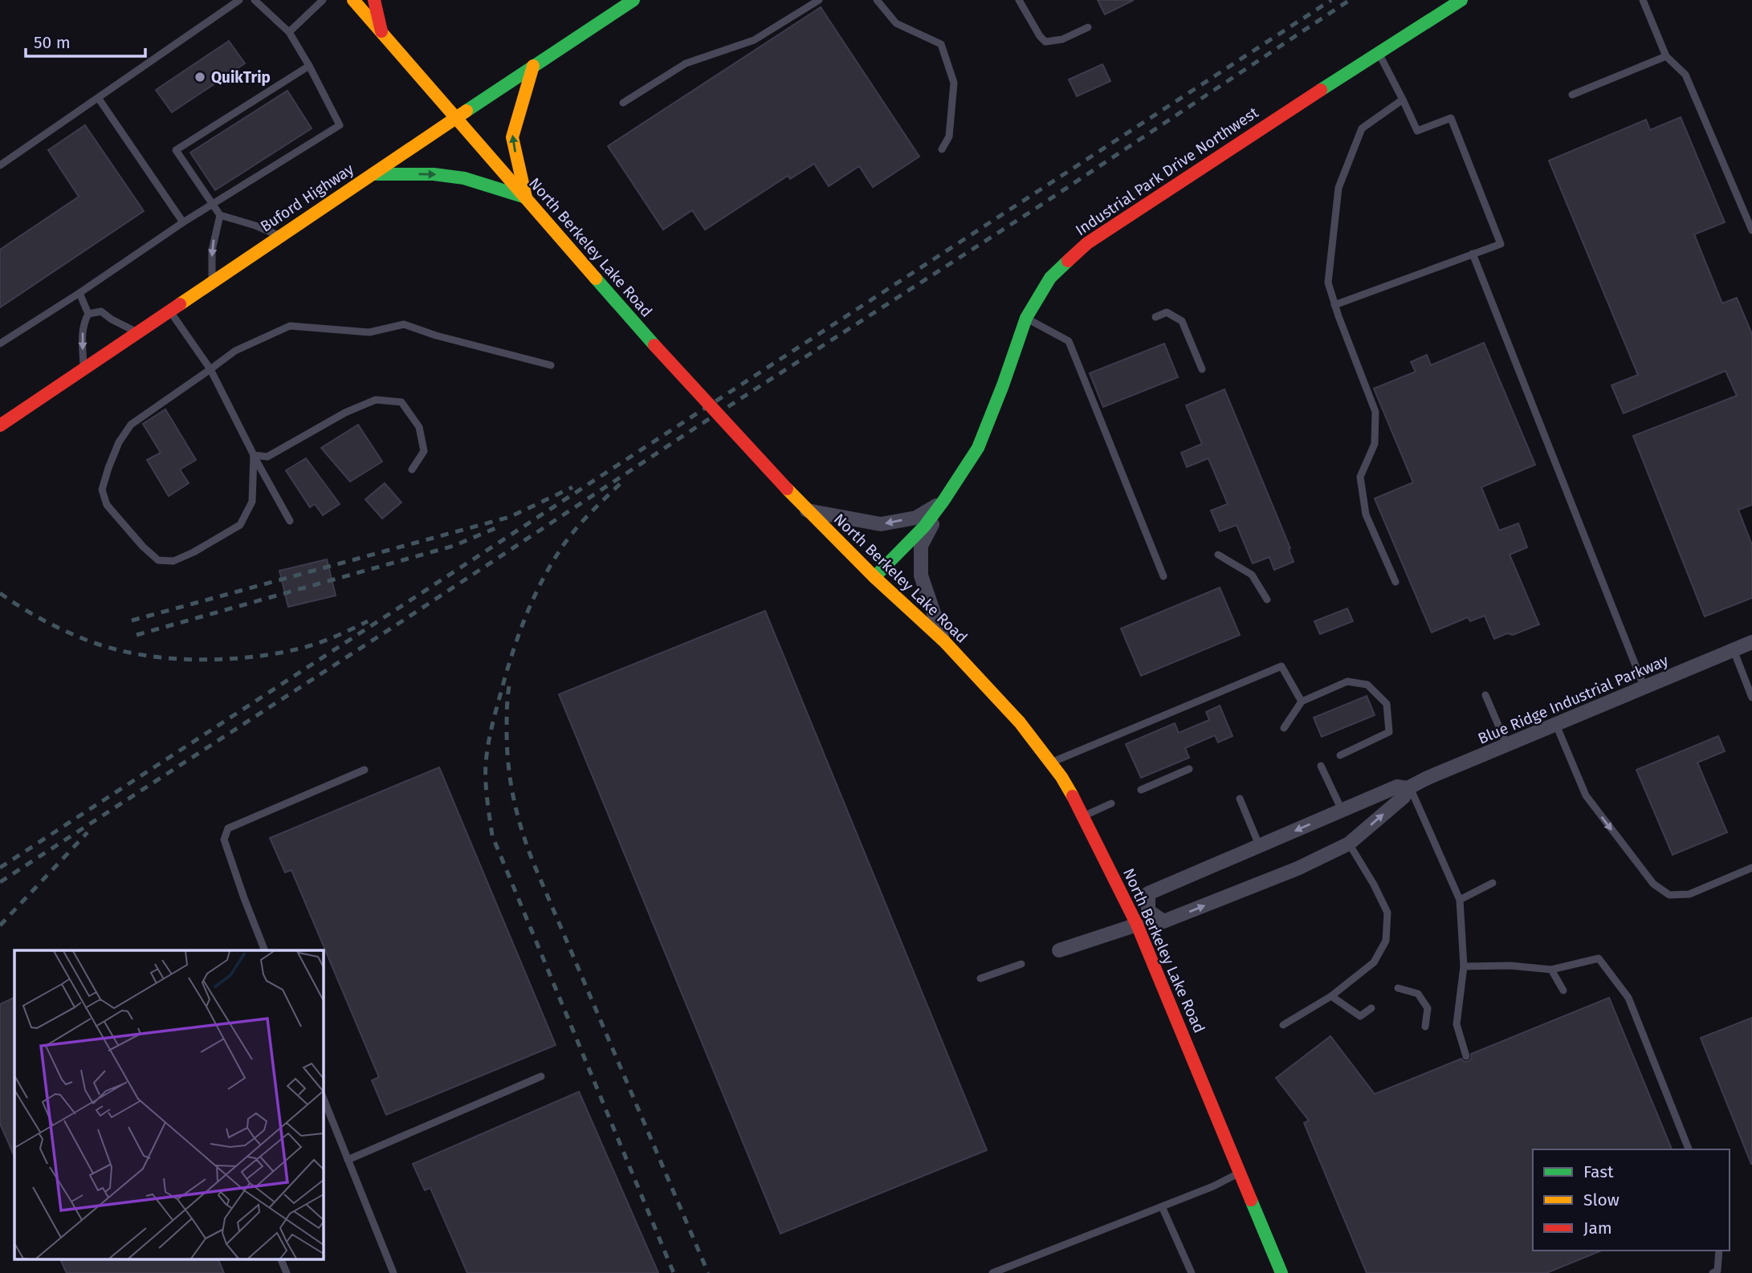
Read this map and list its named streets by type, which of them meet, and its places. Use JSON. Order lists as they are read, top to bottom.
{
  "streets": {
    "street": [
      "Industrial Park Drive Northwest",
      "Buford Highway",
      "North Berkeley Lake Road",
      "Blue Ridge Industrial Parkway"
    ]
  },
  "crossings": [
    ["Industrial Park Drive Northwest", "North Berkeley Lake Road"],
    ["Buford Highway", "North Berkeley Lake Road"]
  ],
  "places": ["QuikTrip"],
  "legend": ["Fast", "Slow", "Jam"],
  "scale_bar": "50 m"
}
